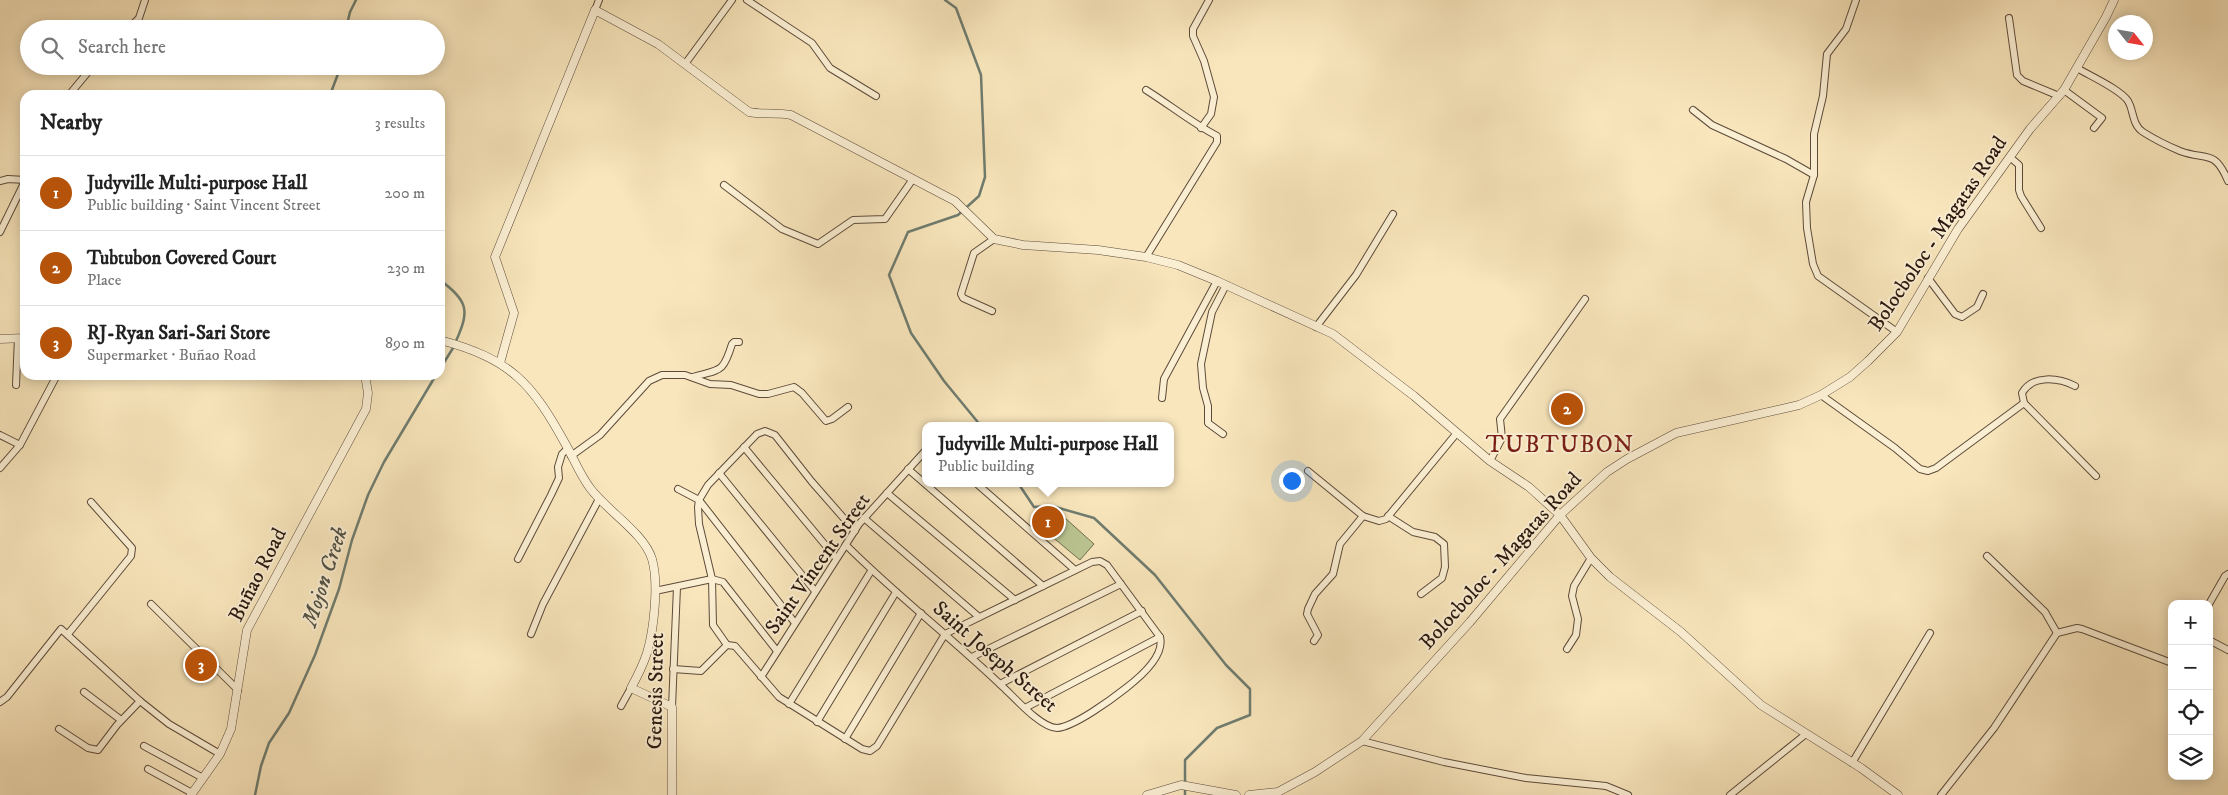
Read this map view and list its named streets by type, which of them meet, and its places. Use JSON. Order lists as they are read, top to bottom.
{
  "streets": {
    "street": [
      "Bolocboloc - Magatas Road",
      "Saint Vincent Street",
      "Buñao Road",
      "Saint Joseph Street",
      "Genesis Street"
    ]
  },
  "crossings": [
    ["Saint Vincent Street", "Saint Joseph Street"]
  ],
  "districts": ["TUBTUBON"],
  "water": ["Mojon Creek"],
  "north": "bottom right",
  "page": {
    "search": "Search here",
    "heading": ["Nearby", "3 results"],
    "list": [
      {
        "mark": "1",
        "name": "Judyville Multi-purpose Hall",
        "note": "Public building · Saint Vincent Street",
        "value": "200 m"
      },
      {
        "mark": "2",
        "name": "Tubtubon Covered Court",
        "note": "Place",
        "value": "230 m"
      },
      {
        "mark": "3",
        "name": "RJ-Ryan Sari-Sari Store",
        "note": "Supermarket · Buñao Road",
        "value": "890 m"
      }
    ],
    "pins": ["2", "1", "3"],
    "popup": ["Judyville Multi-purpose Hall", "Public building"],
    "map_buttons": ["+", "−"]
  }
}
